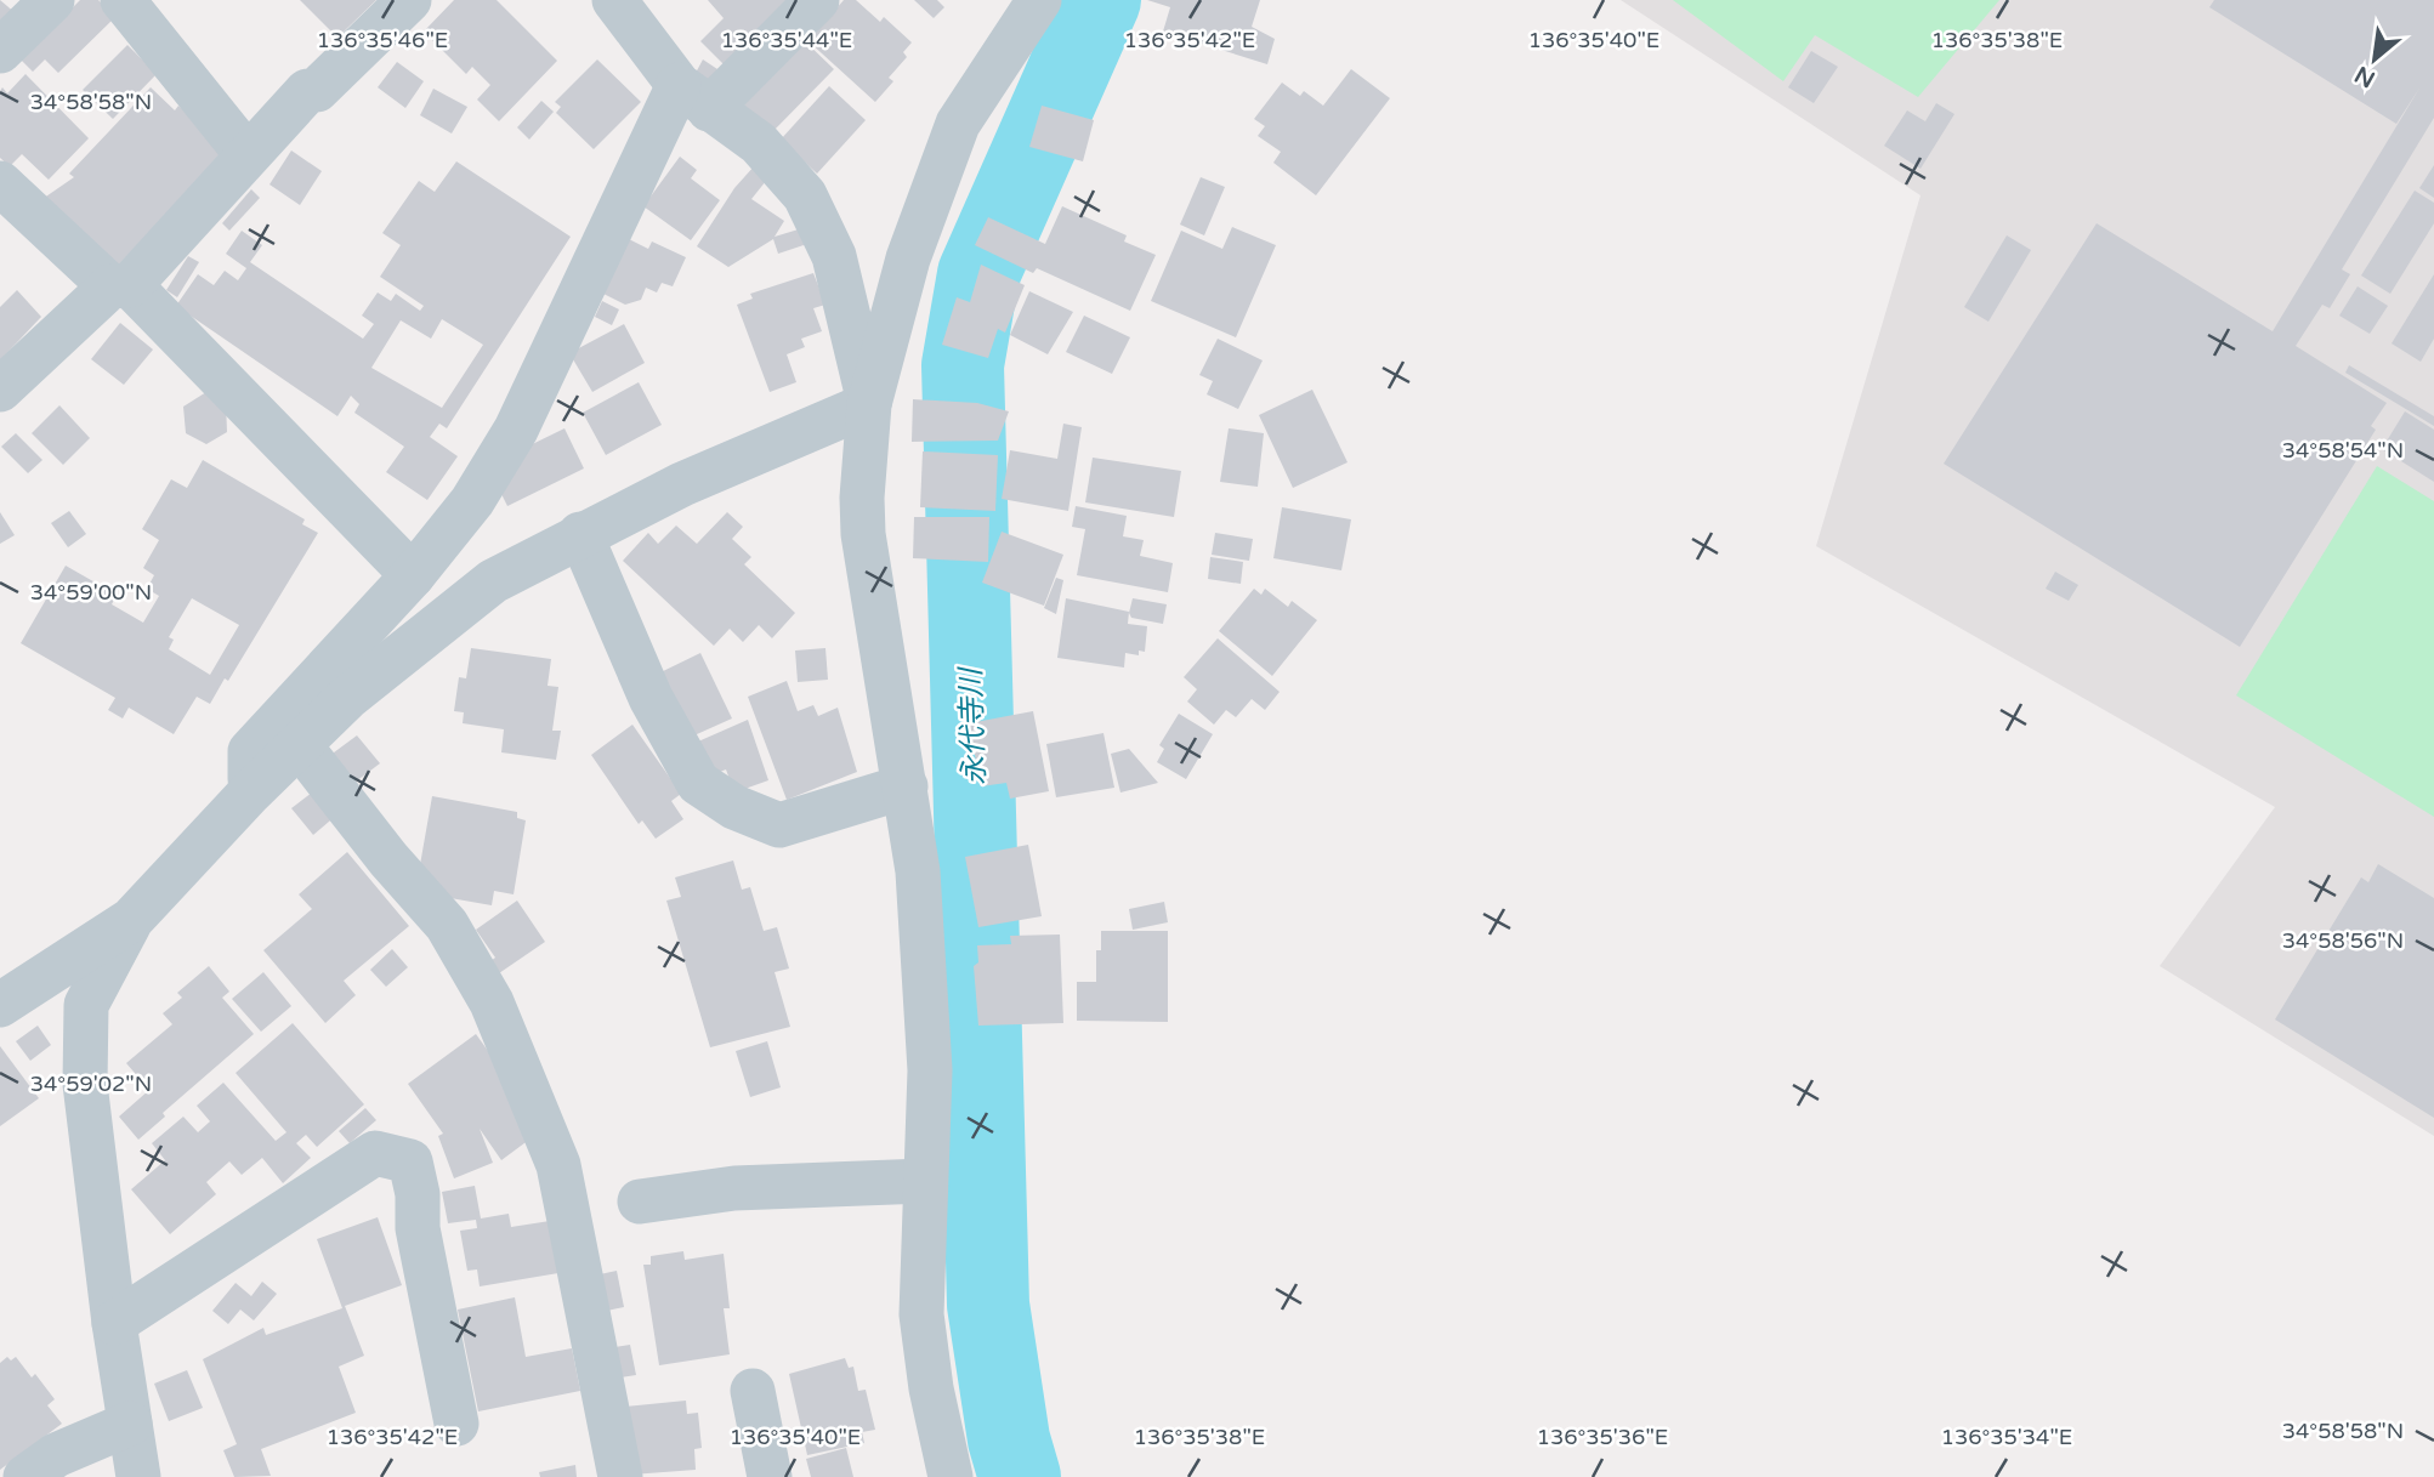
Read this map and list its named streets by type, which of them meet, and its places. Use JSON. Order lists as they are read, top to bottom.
{
  "water": ["永代寺川"],
  "north": "bottom left",
  "coordinates": [
    "136°35'46\"E",
    "136°35'44\"E",
    "136°35'42\"E",
    "136°35'40\"E",
    "136°35'38\"E",
    "34°58'58\"N",
    "34°58'54\"N",
    "34°59'00\"N",
    "34°58'56\"N",
    "34°59'02\"N",
    "136°35'36\"E",
    "136°35'34\"E"
  ]
}
